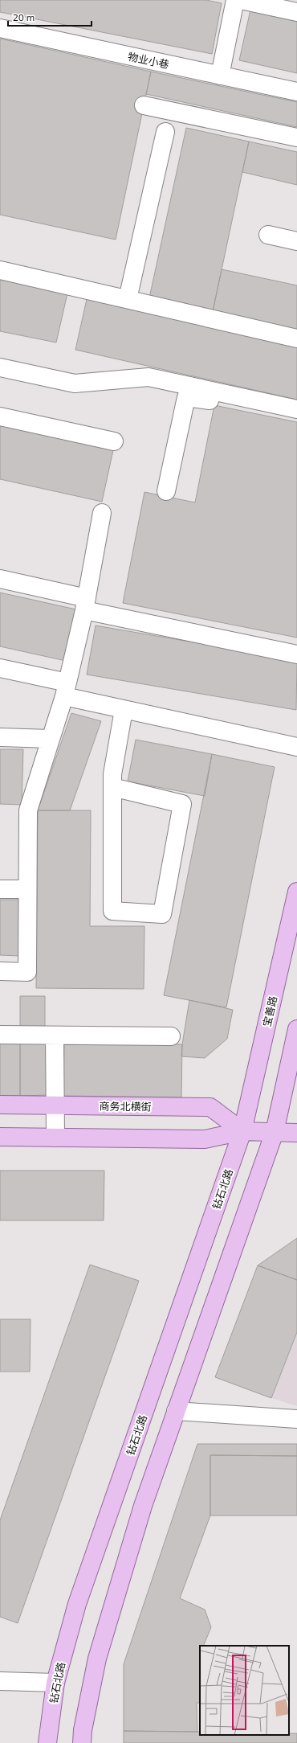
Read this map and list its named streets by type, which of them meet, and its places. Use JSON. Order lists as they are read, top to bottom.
{
  "streets": {
    "main road": ["宝善路", "商务北横街", "钻石北路"],
    "street": ["物业小巷"]
  },
  "crossings": [
    ["宝善路", "商务北横街"],
    ["宝善路", "钻石北路"],
    ["商务北横街", "钻石北路"]
  ],
  "scale_bar": "20 m"
}
